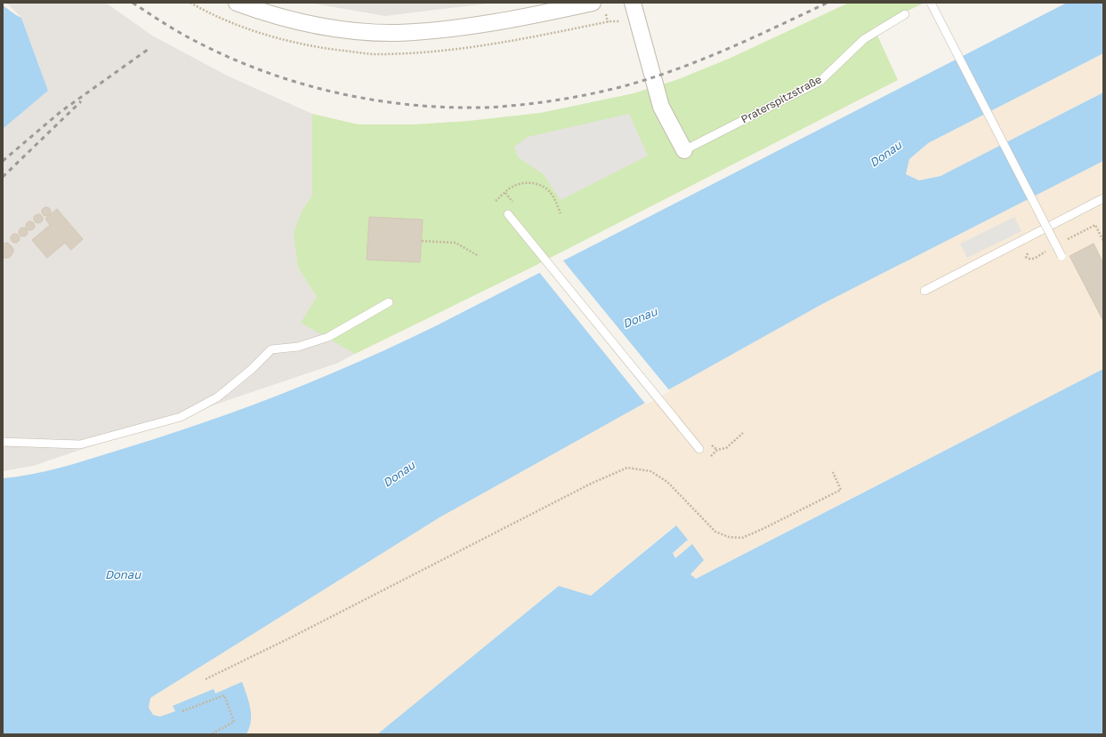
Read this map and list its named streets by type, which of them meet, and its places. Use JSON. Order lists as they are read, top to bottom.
{
  "streets": {
    "lane": ["Praterspitzstraße"]
  },
  "water": ["Donau"]
}
